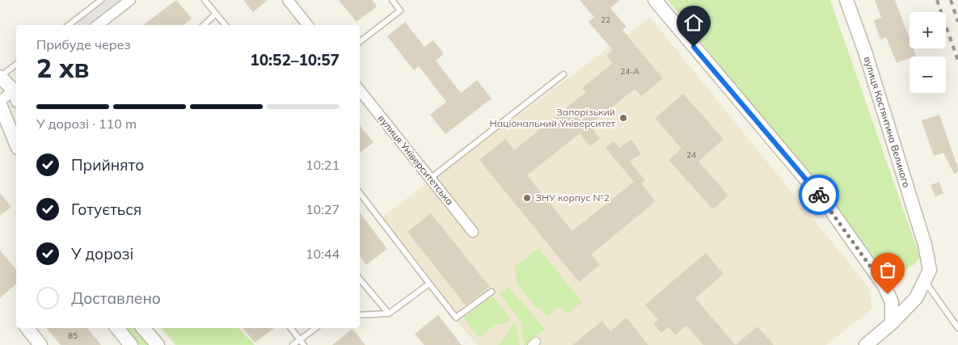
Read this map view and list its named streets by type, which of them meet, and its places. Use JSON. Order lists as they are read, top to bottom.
{
  "streets": {
    "street": ["вулиця Костянтина Великого", "вулиця Університетська"]
  },
  "places": ["Запорізький Національний Університет", "ЗНУ корпус №2"],
  "house_numbers": [
    "22",
    "24-А",
    "24",
    "85"
  ],
  "page": {
    "map_buttons": ["+", "−"],
    "heading": ["2 хв", "Прибуде через", "10:52–10:57"],
    "bar": "У дорозі · 110 m",
    "list": [
      ["Прийнято", "10:21"],
      ["Готується", "10:27"],
      ["У дорозі", "10:44"],
      "Доставлено"
    ]
  }
}
